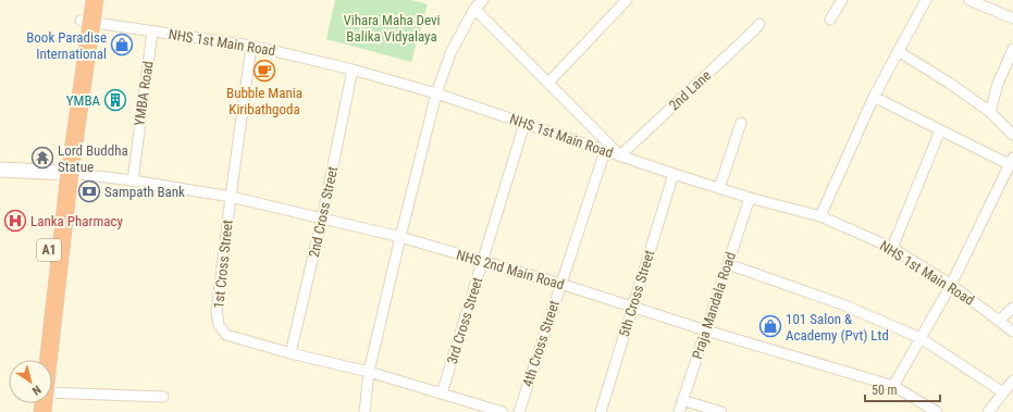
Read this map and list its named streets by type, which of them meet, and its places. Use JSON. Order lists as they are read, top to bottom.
{
  "streets": {
    "highway": ["A1"],
    "street": [
      "NHS 1st Main Road",
      "2nd Lane",
      "YMBA Road",
      "2nd Cross Street",
      "1st Cross Street",
      "NHS 2nd Main Road",
      "5th Cross Street",
      "Praja Mandala Road",
      "3rd Cross Street",
      "4th Cross Street"
    ]
  },
  "crossings": [
    ["NHS 1st Main Road", "2nd Lane"],
    ["NHS 1st Main Road", "YMBA Road"],
    ["NHS 1st Main Road", "2nd Cross Street"],
    ["NHS 1st Main Road", "A1"],
    ["NHS 1st Main Road", "1st Cross Street"],
    ["NHS 1st Main Road", "5th Cross Street"],
    ["NHS 1st Main Road", "Praja Mandala Road"],
    ["NHS 1st Main Road", "3rd Cross Street"],
    ["NHS 1st Main Road", "4th Cross Street"],
    ["YMBA Road", "NHS 2nd Main Road"],
    ["2nd Cross Street", "1st Cross Street"],
    ["2nd Cross Street", "NHS 2nd Main Road"],
    ["A1", "NHS 2nd Main Road"],
    ["1st Cross Street", "NHS 2nd Main Road"],
    ["1st Cross Street", "3rd Cross Street"],
    ["NHS 2nd Main Road", "5th Cross Street"],
    ["NHS 2nd Main Road", "Praja Mandala Road"],
    ["NHS 2nd Main Road", "3rd Cross Street"],
    ["NHS 2nd Main Road", "4th Cross Street"]
  ],
  "parks": ["Vihara Maha Devi Balika Vidyalaya"],
  "places": {
    "shop": ["Book Paradise International", "101 Salon & Academy (Pvt) Ltd"],
    "cafe": ["Bubble Mania Kiribathgoda"],
    "building": ["YMBA"],
    "temple": ["Lord Buddha Statue"],
    "bank": ["Sampath Bank"],
    "hospital": ["Lanka Pharmacy"]
  },
  "scale_bar": "50 m",
  "north": "bottom right"
}
